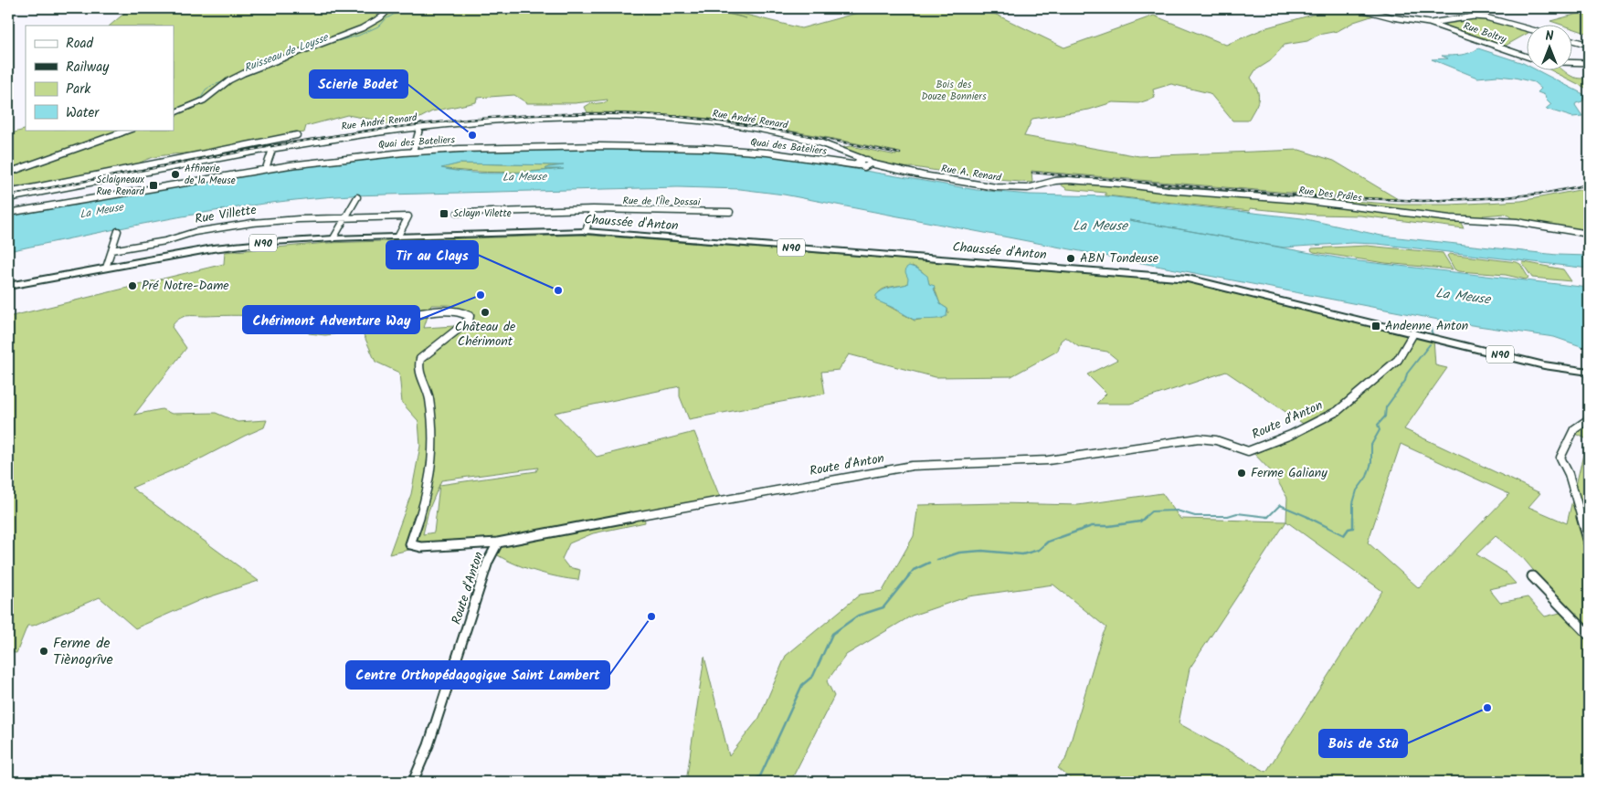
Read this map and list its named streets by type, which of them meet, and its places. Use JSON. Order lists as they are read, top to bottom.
{
  "streets": {
    "main road": ["Chaussée d'Anton", "N90"],
    "street": [
      "Rue Boltry",
      "Rue André Renard",
      "Quai des Bateliers",
      "Rue A. Renard",
      "Rue Des Prâles",
      "Rue de l'Île Dossai",
      "Rue Villette",
      "Route d'Anton"
    ]
  },
  "crossings": [
    ["Rue André Renard", "Quai des Bateliers"],
    ["Rue André Renard", "Rue A. Renard"],
    ["Quai des Bateliers", "Rue A. Renard"],
    ["Rue A. Renard", "Rue Des Prâles"],
    ["Rue Villette", "Chaussée d'Anton"],
    ["Rue Villette", "N90"],
    ["Chaussée d'Anton", "N90"],
    ["Chaussée d'Anton", "Route d'Anton"]
  ],
  "water": ["Ruisseau de Loysse", "La Meuse"],
  "parks": ["Bois des Douze Bonniers"],
  "places": {
    "other": [
      "Scierie Bodet",
      "Affinerie de la Meuse",
      "ABN Tondeuse",
      "Pré Notre-Dame",
      "Tir au Clays",
      "Chérimont Adventure Way",
      "Château de Chérimont",
      "Ferme Galiany",
      "Centre Orthopédagogique Saint Lambert",
      "Ferme de Tiènogrîve",
      "Bois de Stû"
    ],
    "transit": ["Sclaigneaux Rue Renard", "Sclayn Vilette", "Andenne Anton"]
  },
  "legend": [
    "Road",
    "Railway",
    "Park",
    "Water"
  ],
  "north": "top"
}
